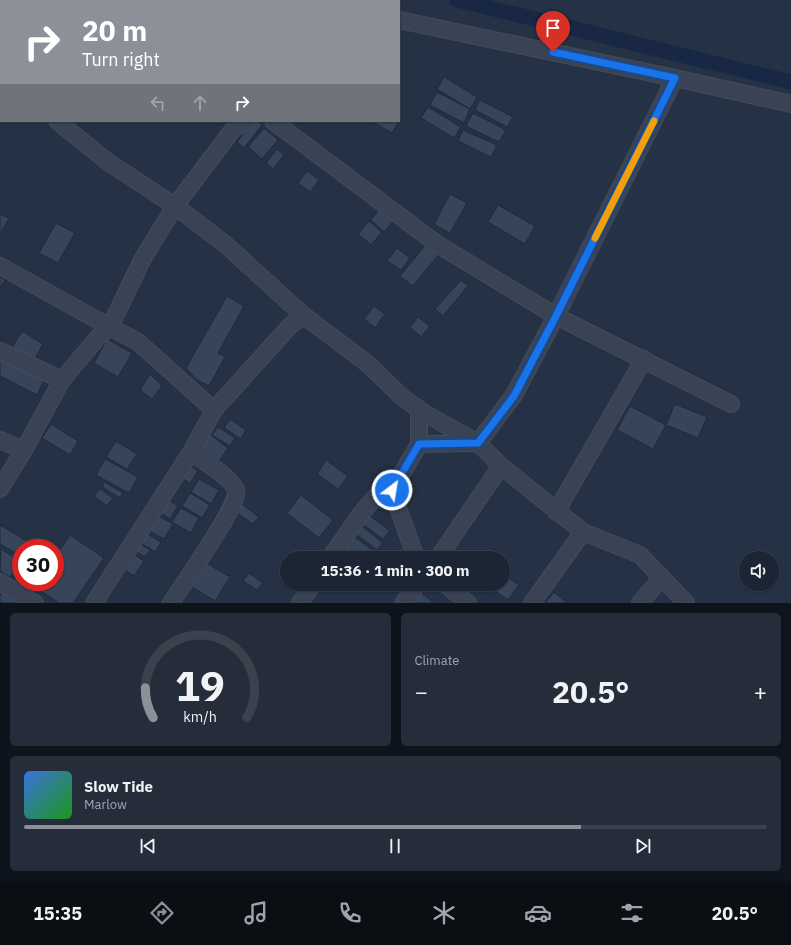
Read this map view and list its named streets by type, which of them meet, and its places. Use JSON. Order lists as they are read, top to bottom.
{
  "page": {
    "turn": ["20 m", "Turn right"],
    "limit": "30",
    "trip": "15:36 · 1 min · 300 m",
    "tile": "Climate",
    "heat": ["−", "20.5°", "+"],
    "song": ["Slow Tide", "Marlow"],
    "tabs": ["15:35", "20.5°"],
    "gauge": ["19", "km/h"]
  }
}
